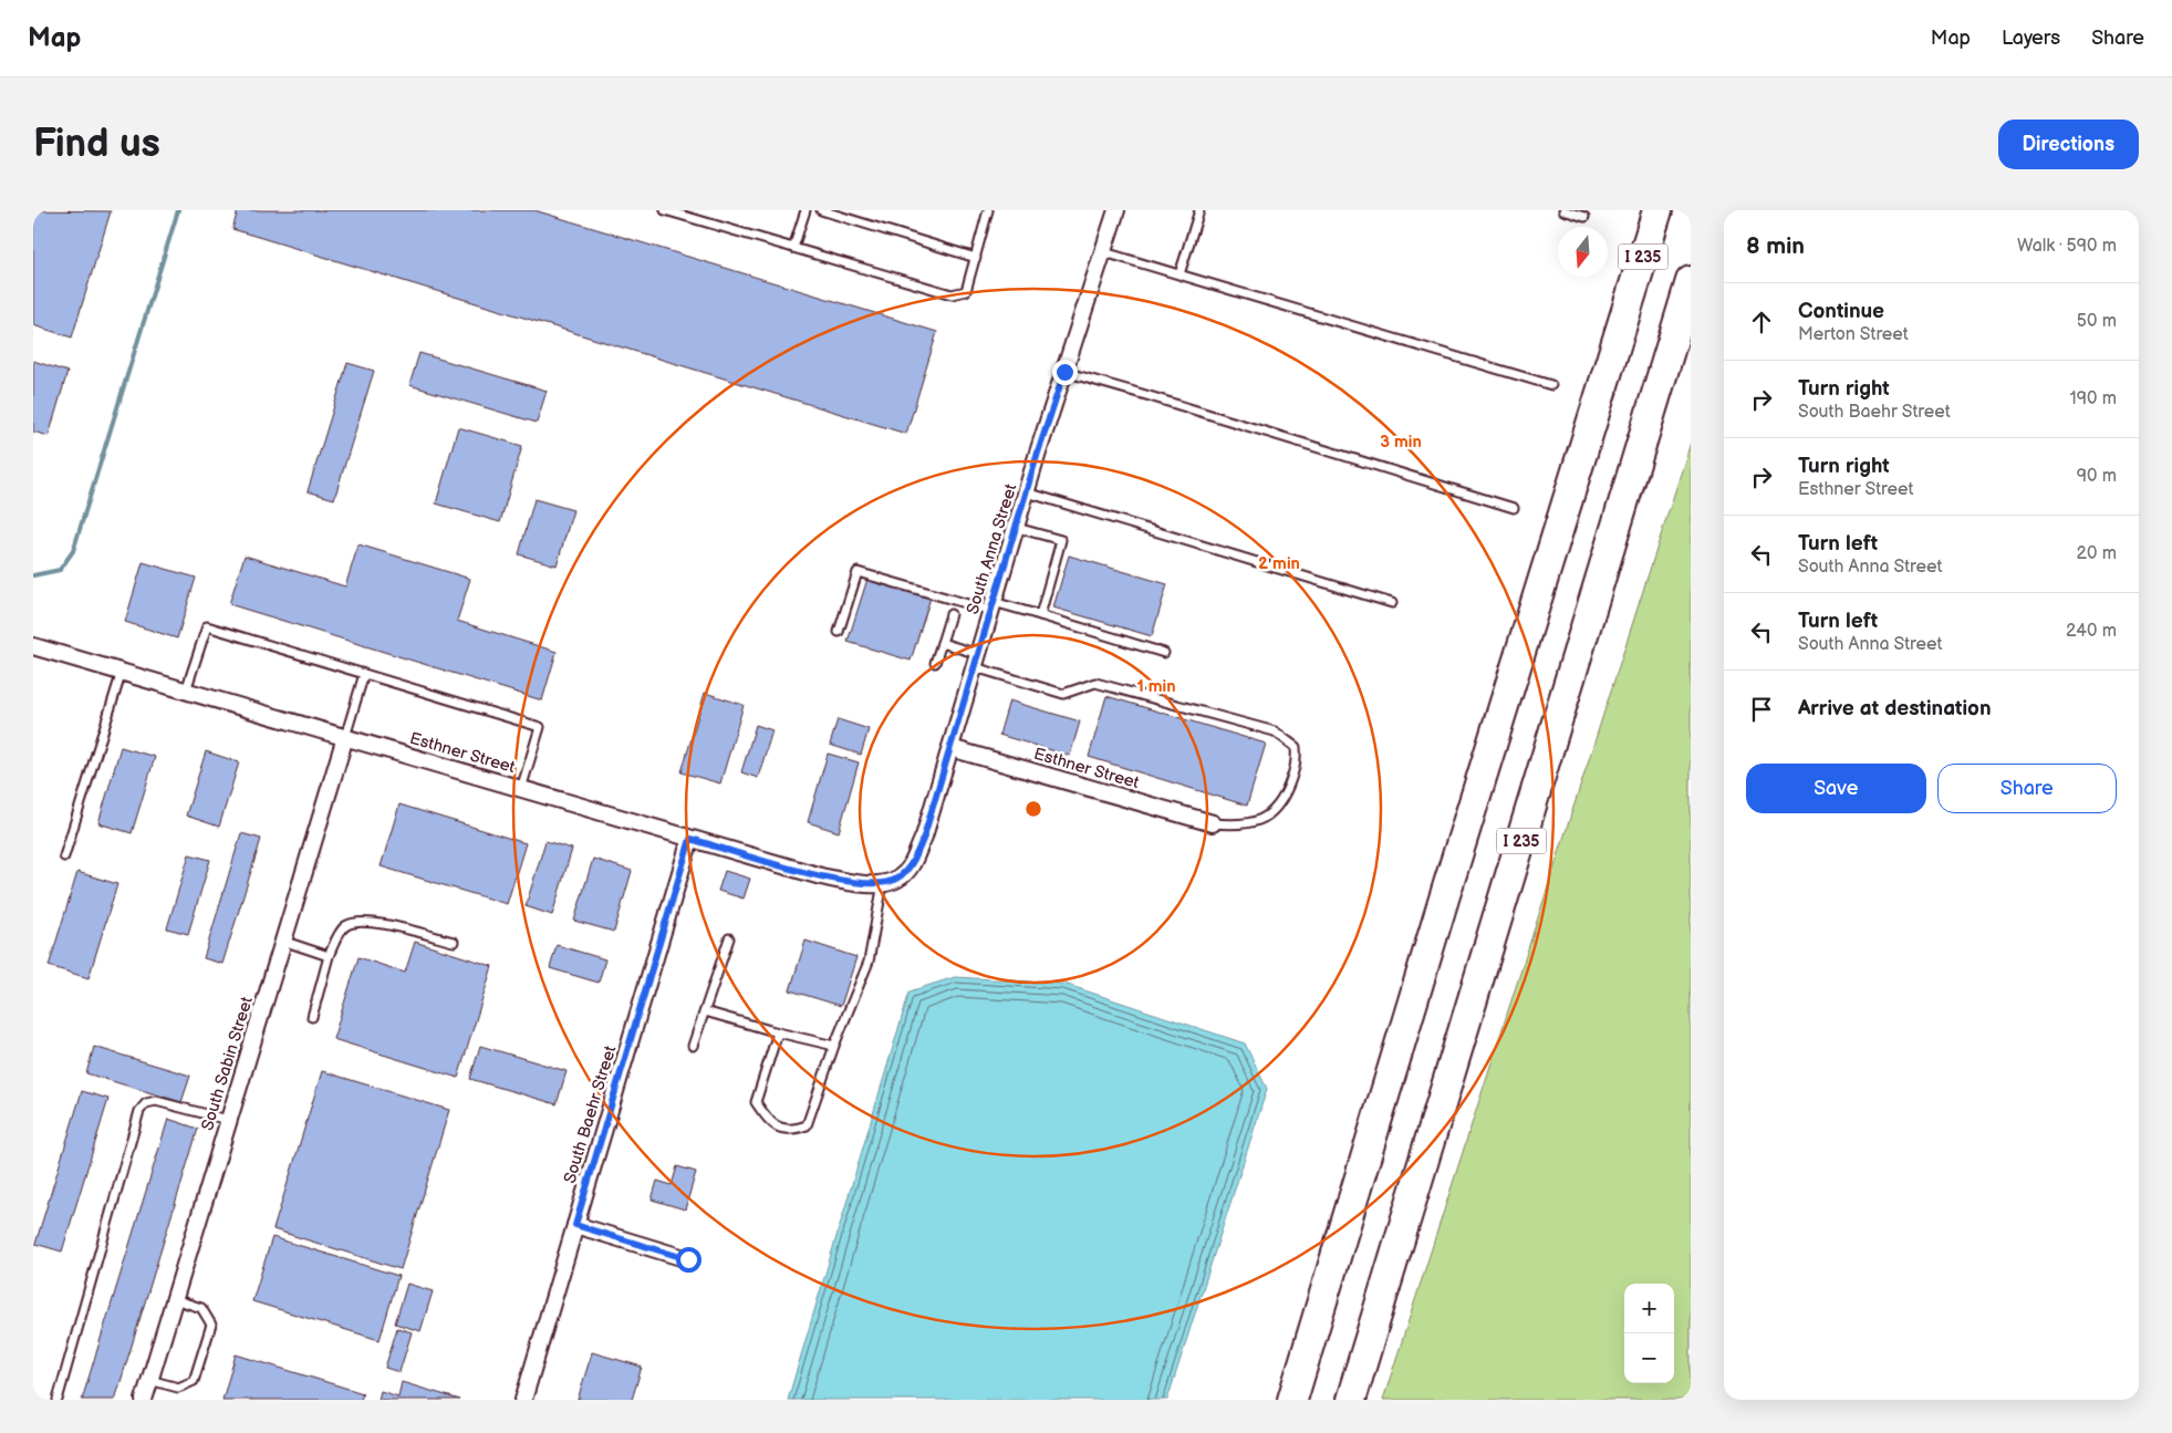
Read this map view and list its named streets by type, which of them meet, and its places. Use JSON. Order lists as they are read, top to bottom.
{
  "streets": {
    "highway": ["I 235"],
    "street": [
      "South Anna Street",
      "Esthner Street",
      "South Sabin Street",
      "South Baehr Street"
    ]
  },
  "crossings": [
    ["South Anna Street", "Esthner Street"],
    ["Esthner Street", "South Sabin Street"],
    ["Esthner Street", "South Baehr Street"]
  ],
  "north": "bottom",
  "page": {
    "header": "Map",
    "nav": ["Map", "Layers", "Share"],
    "buttons": [
      "Directions",
      ["Save", "Share"]
    ],
    "title": "Find us",
    "heading": ["8 min", "Walk · 590 m"],
    "list": [
      ["Continue", "Merton Street", "50 m"],
      ["Turn right", "South Baehr Street", "190 m"],
      ["Turn right", "Esthner Street", "90 m"],
      ["Turn left", "South Anna Street", "20 m"],
      ["Turn left", "South Anna Street", "240 m"],
      "Arrive at destination"
    ],
    "map_buttons": ["+", "−"]
  },
  "rings": ["3 min", "2 min", "1 min"]
}
